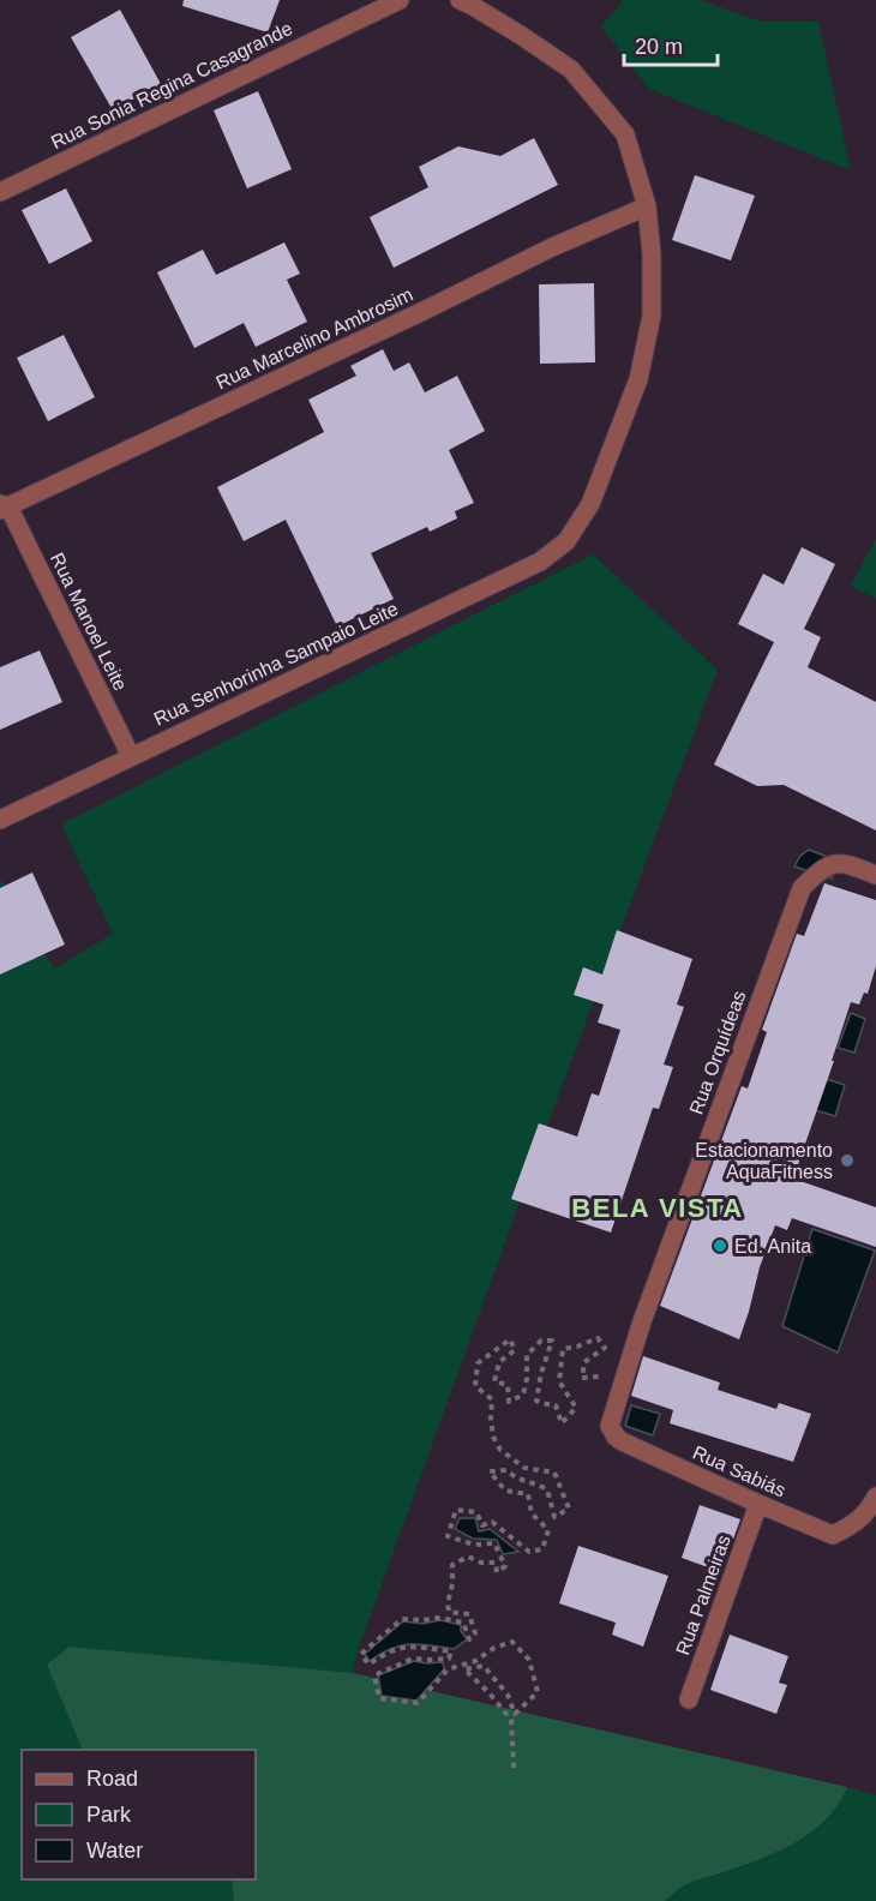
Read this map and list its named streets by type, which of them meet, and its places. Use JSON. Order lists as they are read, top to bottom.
{
  "streets": {
    "street": [
      "Rua Sonia Regina Casagrande",
      "Rua Marcelino Ambrosim",
      "Rua Manoel Leite",
      "Rua Senhorinha Sampaio Leite",
      "Rua Orquídeas",
      "Rua Sabiás",
      "Rua Palmeiras"
    ]
  },
  "crossings": [
    ["Rua Marcelino Ambrosim", "Rua Manoel Leite"],
    ["Rua Marcelino Ambrosim", "Rua Senhorinha Sampaio Leite"],
    ["Rua Manoel Leite", "Rua Senhorinha Sampaio Leite"],
    ["Rua Orquídeas", "Rua Sabiás"],
    ["Rua Sabiás", "Rua Palmeiras"]
  ],
  "districts": ["BELA VISTA"],
  "places": ["Estacionamento AquaFitness", "Ed. Anita"],
  "legend": ["Road", "Park", "Water"],
  "scale_bar": "20 m"
}
